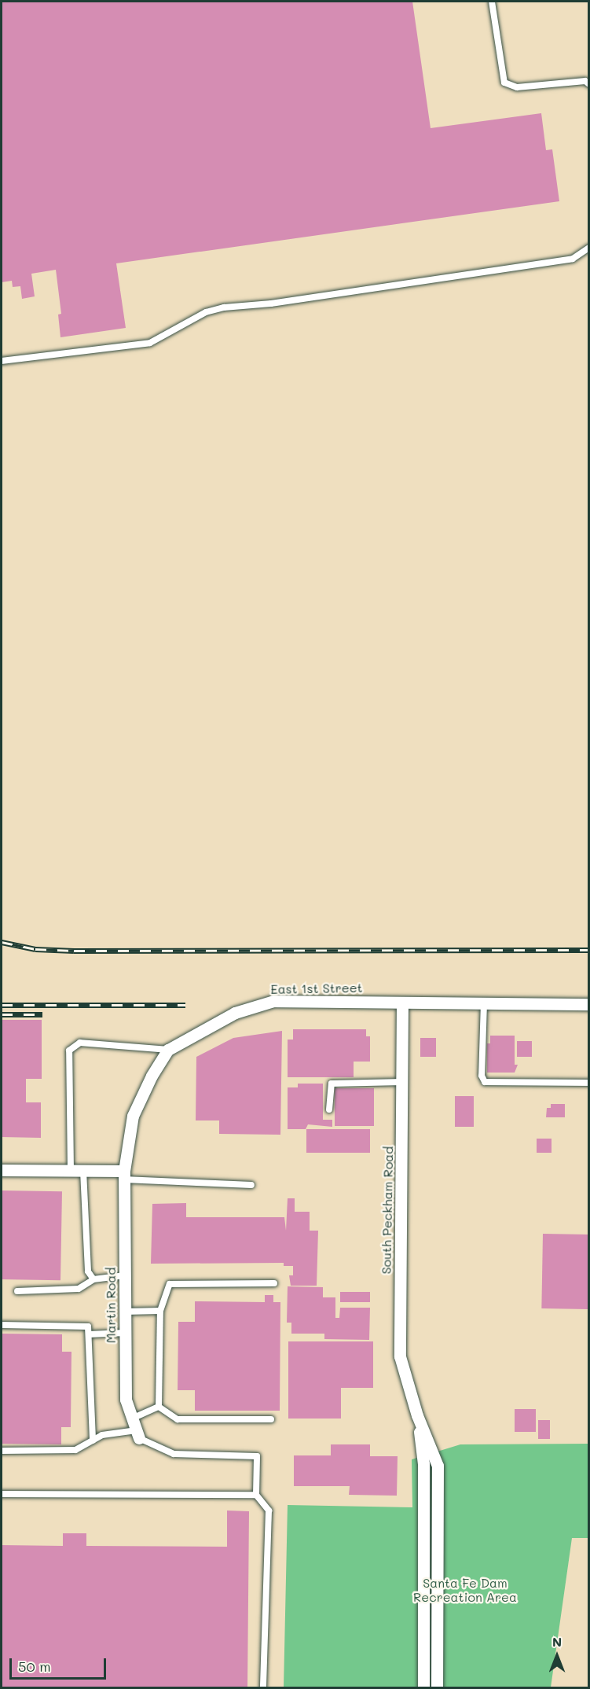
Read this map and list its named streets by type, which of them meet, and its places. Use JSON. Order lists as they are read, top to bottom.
{
  "streets": {
    "street": ["East 1st Street", "South Peckham Road", "Martin Road"]
  },
  "crossings": [
    ["East 1st Street", "South Peckham Road"],
    ["East 1st Street", "Martin Road"]
  ],
  "parks": ["Santa Fe Dam Recreation Area"],
  "scale_bar": "50 m",
  "north": "top"
}
